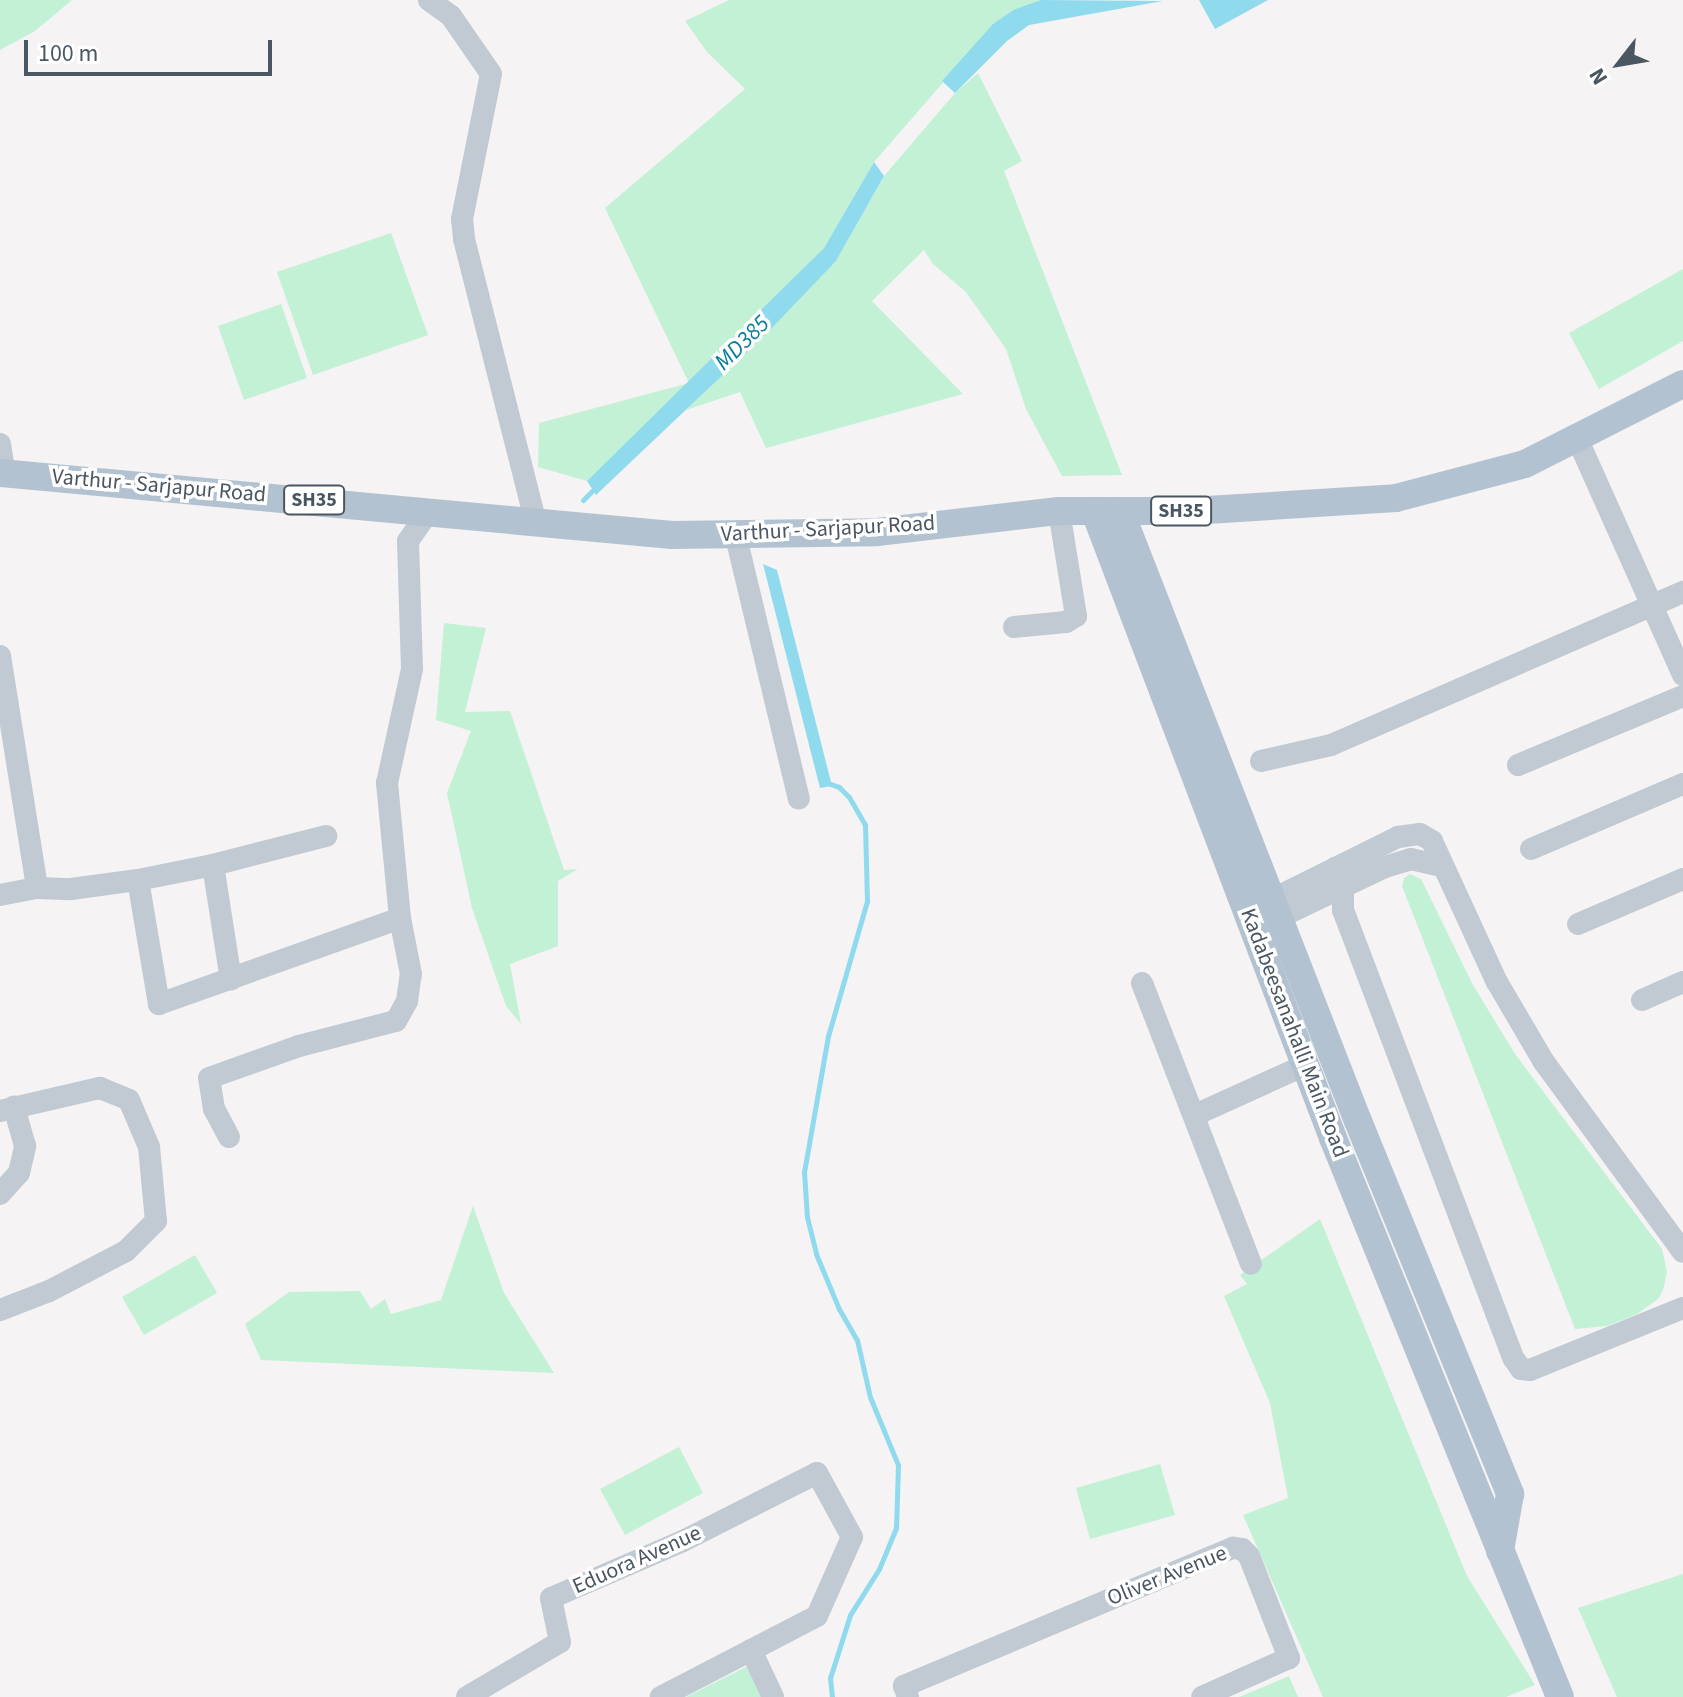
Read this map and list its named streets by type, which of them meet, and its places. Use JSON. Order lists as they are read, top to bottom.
{
  "streets": {
    "main road": ["Varthur - Sarjapur Road", "SH35", "Kadabeesanahalli Main Road"],
    "street": ["Eduora Avenue", "Oliver Avenue"]
  },
  "crossings": [
    ["Varthur - Sarjapur Road", "Kadabeesanahalli Main Road"]
  ],
  "water": ["MD385"],
  "scale_bar": "100 m",
  "north": "bottom left"
}
